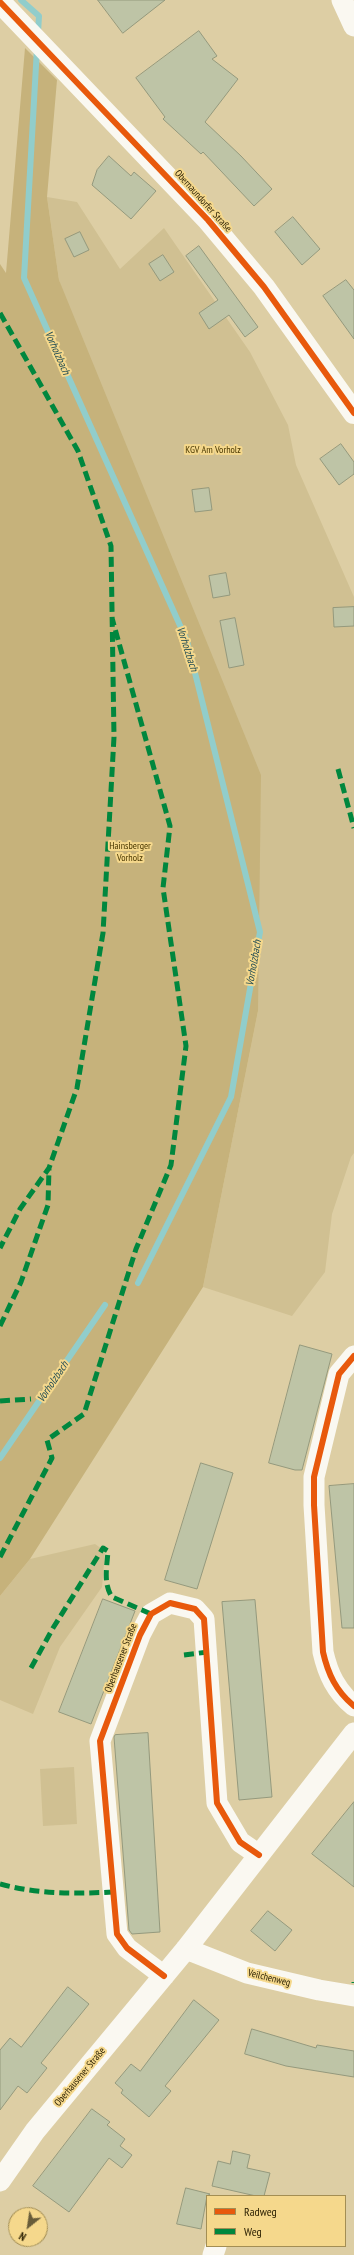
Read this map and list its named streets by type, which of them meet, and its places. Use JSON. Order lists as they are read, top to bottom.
{
  "streets": {
    "street": ["Obernaundorfer Straße", "Oberhausener Straße", "Veilchenweg"]
  },
  "crossings": [
    ["Oberhausener Straße", "Veilchenweg"]
  ],
  "water": ["Vorholzbach"],
  "parks": ["KGV Am Vorholz", "Hainsberger Vorholz"],
  "legend": ["Radweg", "Weg"],
  "north": "bottom left"
}
